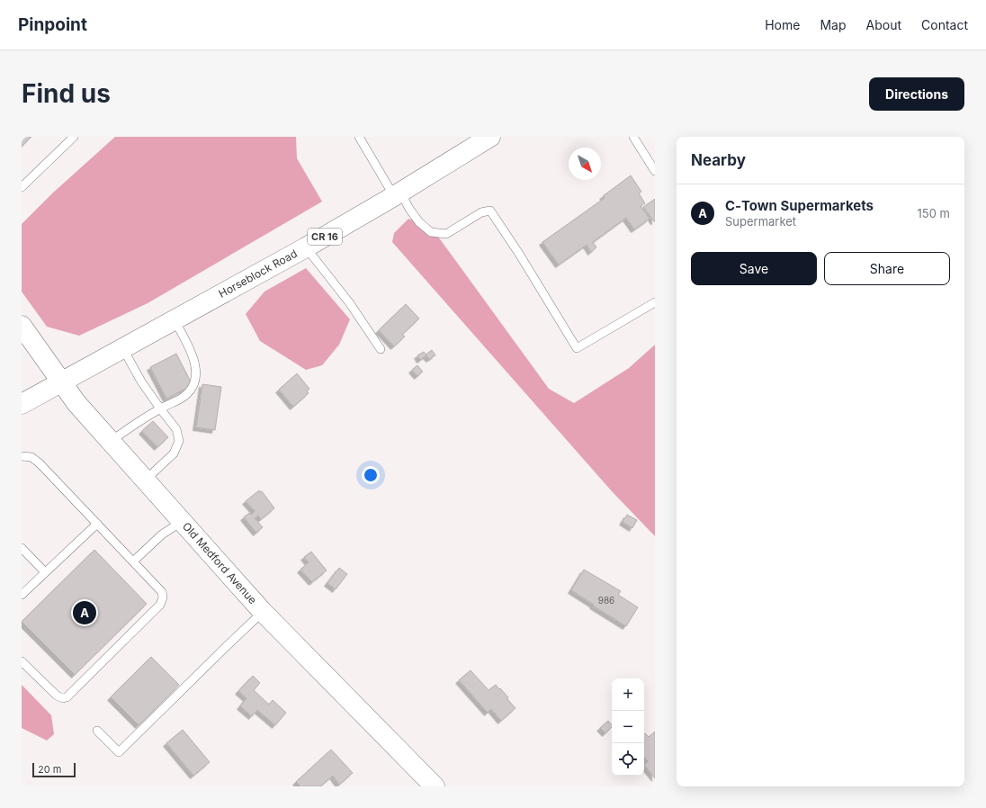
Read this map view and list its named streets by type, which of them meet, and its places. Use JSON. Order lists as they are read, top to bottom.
{
  "streets": {
    "street": ["CR 16", "Horseblock Road", "Old Medford Avenue"]
  },
  "crossings": [
    ["Horseblock Road", "Old Medford Avenue"]
  ],
  "house_numbers": ["986"],
  "scale_bar": "20 m",
  "north": "bottom right",
  "page": {
    "header": "Pinpoint",
    "nav": [
      "Home",
      "Map",
      "About",
      "Contact"
    ],
    "buttons": [
      "Directions",
      ["Save", "Share"]
    ],
    "title": "Find us",
    "heading": "Nearby",
    "list": [
      {
        "mark": "A",
        "name": "C‑Town Supermarkets",
        "note": "Supermarket",
        "value": "150 m"
      }
    ],
    "pins": "A",
    "map_buttons": ["+", "−"],
    "scale": "20 m"
  }
}
